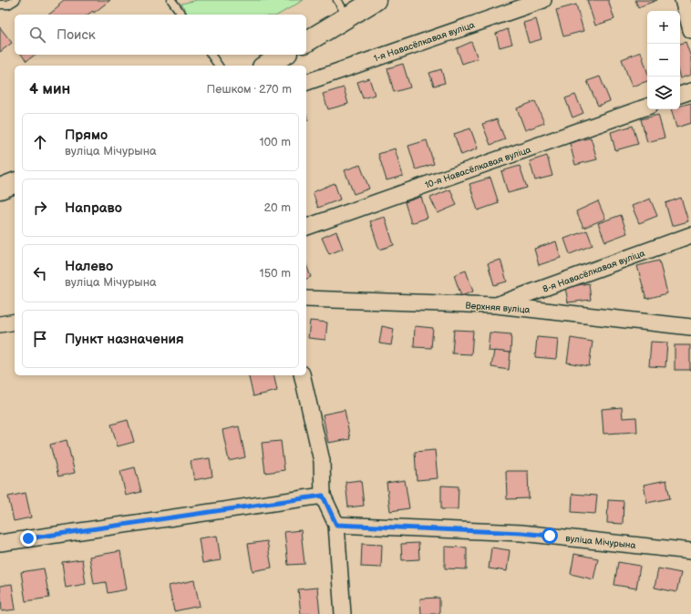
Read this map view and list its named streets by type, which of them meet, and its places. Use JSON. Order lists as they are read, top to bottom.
{
  "streets": {
    "street": [
      "1-я Навасёлкавая вуліца",
      "10-я Навасёлкавая вуліца",
      "8-я Навасёлкавая вуліца",
      "Верхняя вуліца",
      "вуліца Мічурына"
    ]
  },
  "crossings": [
    ["8-я Навасёлкавая вуліца", "Верхняя вуліца"]
  ],
  "page": {
    "map_buttons": ["+", "−"],
    "search": "Поиск",
    "heading": ["4 мин", "Пешком · 270 m"],
    "list": [
      ["Прямо", "вуліца Мічурына", "100 m"],
      ["Направо", "20 m"],
      ["Налево", "вуліца Мічурына", "150 m"],
      "Пункт назначения"
    ]
  }
}
